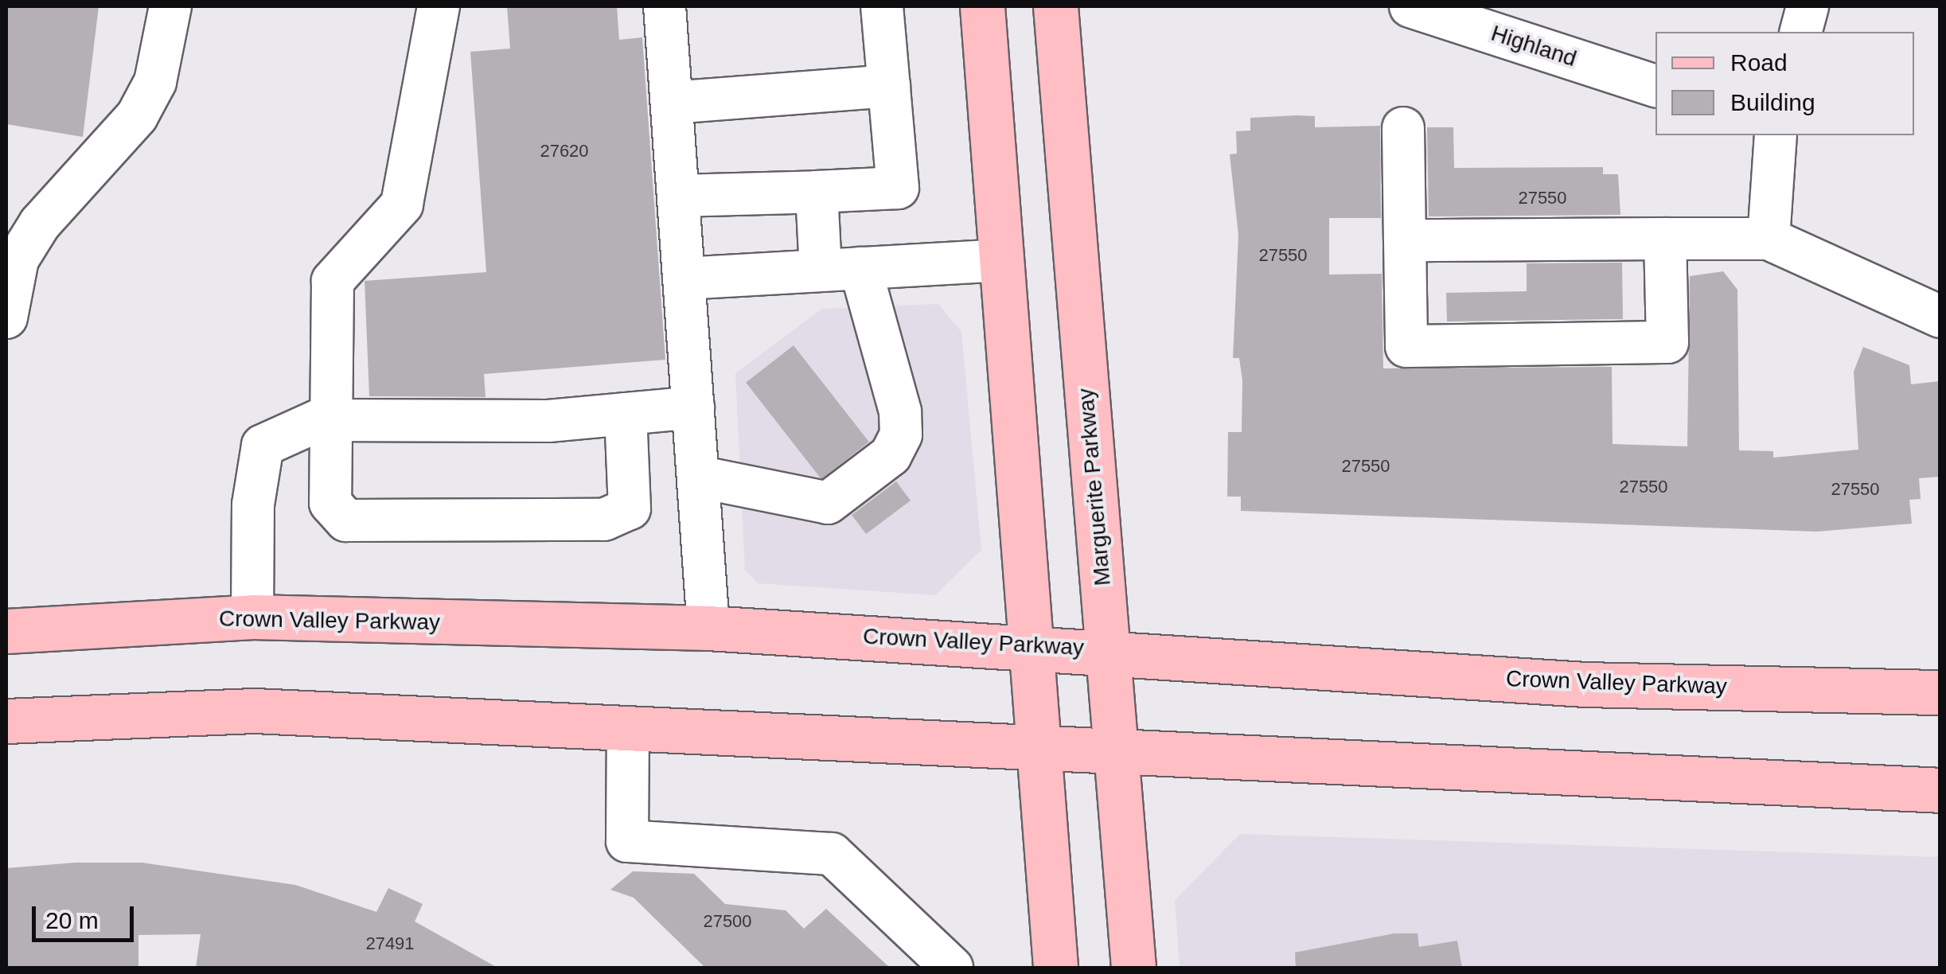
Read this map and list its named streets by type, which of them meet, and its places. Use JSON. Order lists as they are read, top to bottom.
{
  "streets": {
    "main road": ["Marguerite Parkway", "Crown Valley Parkway"],
    "street": ["Highland"]
  },
  "crossings": [
    ["Marguerite Parkway", "Crown Valley Parkway"]
  ],
  "house_numbers": [
    "27620",
    "27550",
    "27550",
    "27550",
    "27550",
    "27550",
    "27500",
    "27491"
  ],
  "legend": ["Road", "Building"],
  "scale_bar": "20 m"
}
